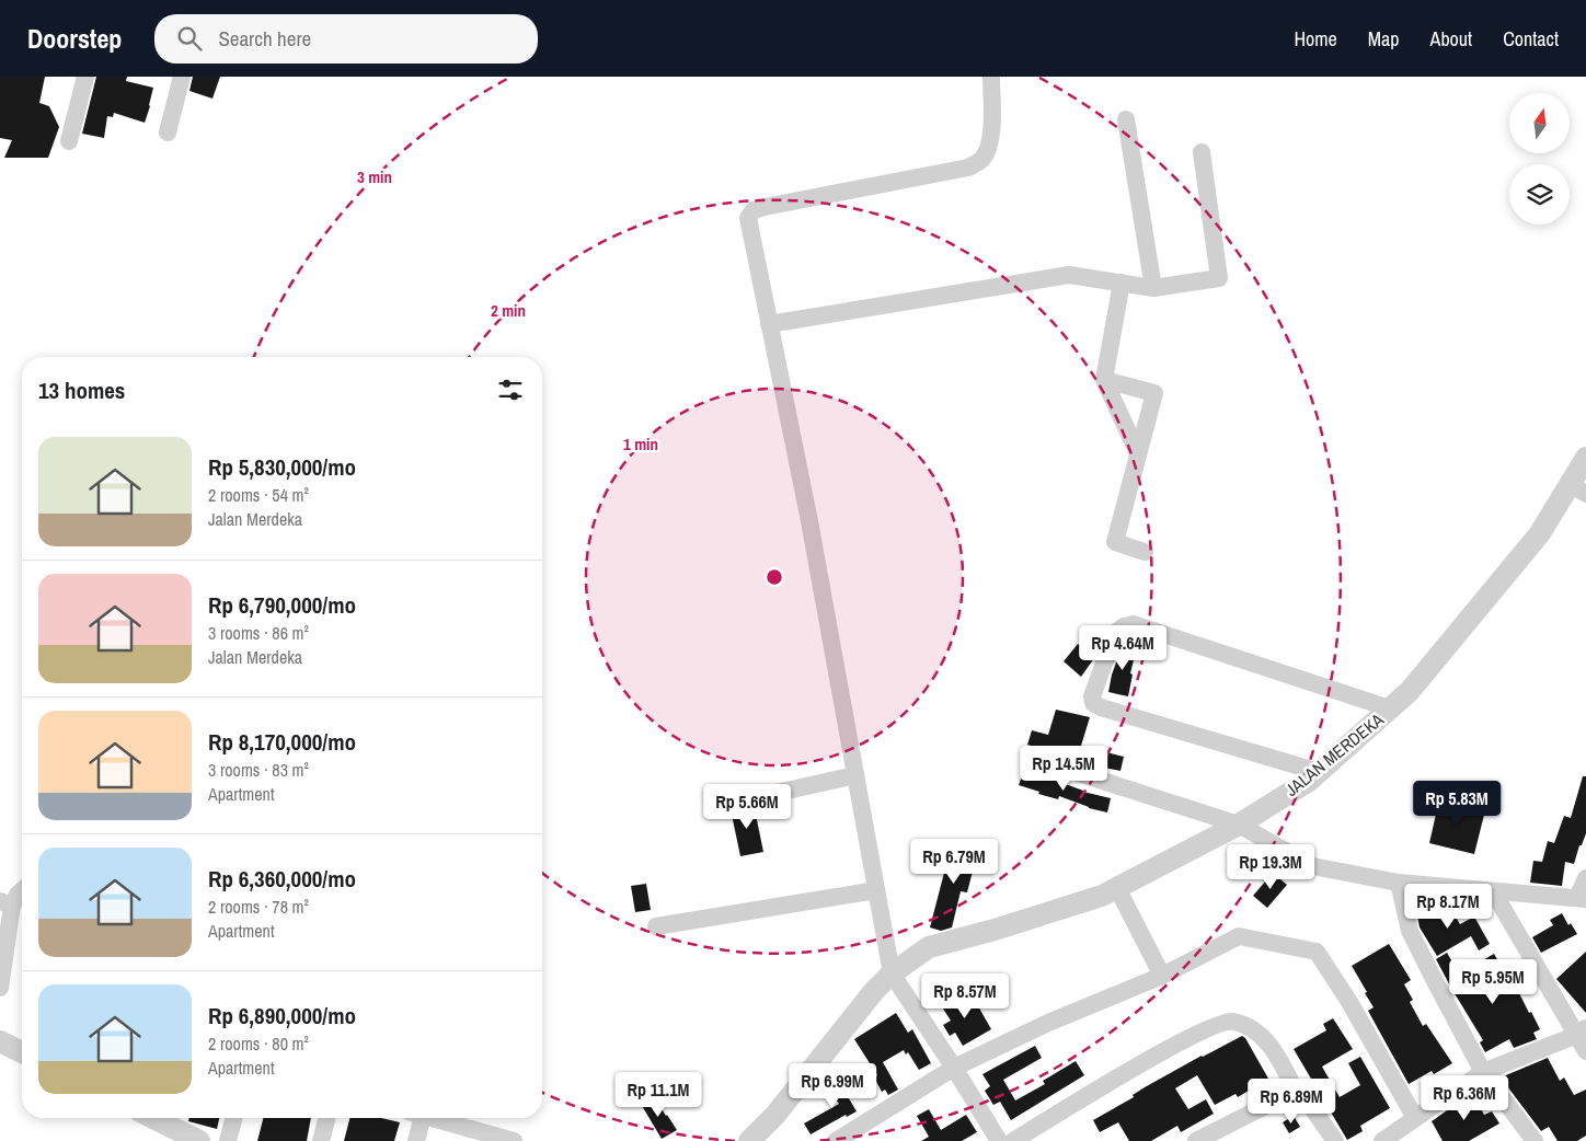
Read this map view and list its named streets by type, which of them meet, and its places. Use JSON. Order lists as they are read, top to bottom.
{
  "streets": {
    "street": ["JALAN MERDEKA"]
  },
  "north": "top",
  "page": {
    "header": "Doorstep",
    "search": "Search here",
    "nav": [
      "Home",
      "Map",
      "About",
      "Contact"
    ],
    "heading": "13 homes",
    "list": [
      {
        "name": "Rp 5,830,000/mo",
        "note": "2 rooms · 54 m² · Jalan Merdeka"
      },
      {
        "name": "Rp 6,790,000/mo",
        "note": "3 rooms · 86 m² · Jalan Merdeka"
      },
      {
        "name": "Rp 8,170,000/mo",
        "note": "3 rooms · 83 m² · Apartment"
      },
      {
        "name": "Rp 6,360,000/mo",
        "note": "2 rooms · 78 m² · Apartment"
      },
      {
        "name": "Rp 6,890,000/mo",
        "note": "2 rooms · 80 m² · Apartment"
      }
    ],
    "price": [
      "Rp 4.64M",
      "Rp 14.5M",
      "Rp 5.83M",
      "Rp 5.66M",
      "Rp 6.79M",
      "Rp 19.3M",
      "Rp 8.17M",
      "Rp 5.95M",
      "Rp 8.57M",
      "Rp 6.99M",
      "Rp 11.1M",
      "Rp 6.36M",
      "Rp 6.89M"
    ]
  },
  "rings": ["3 min", "2 min", "1 min"]
}
